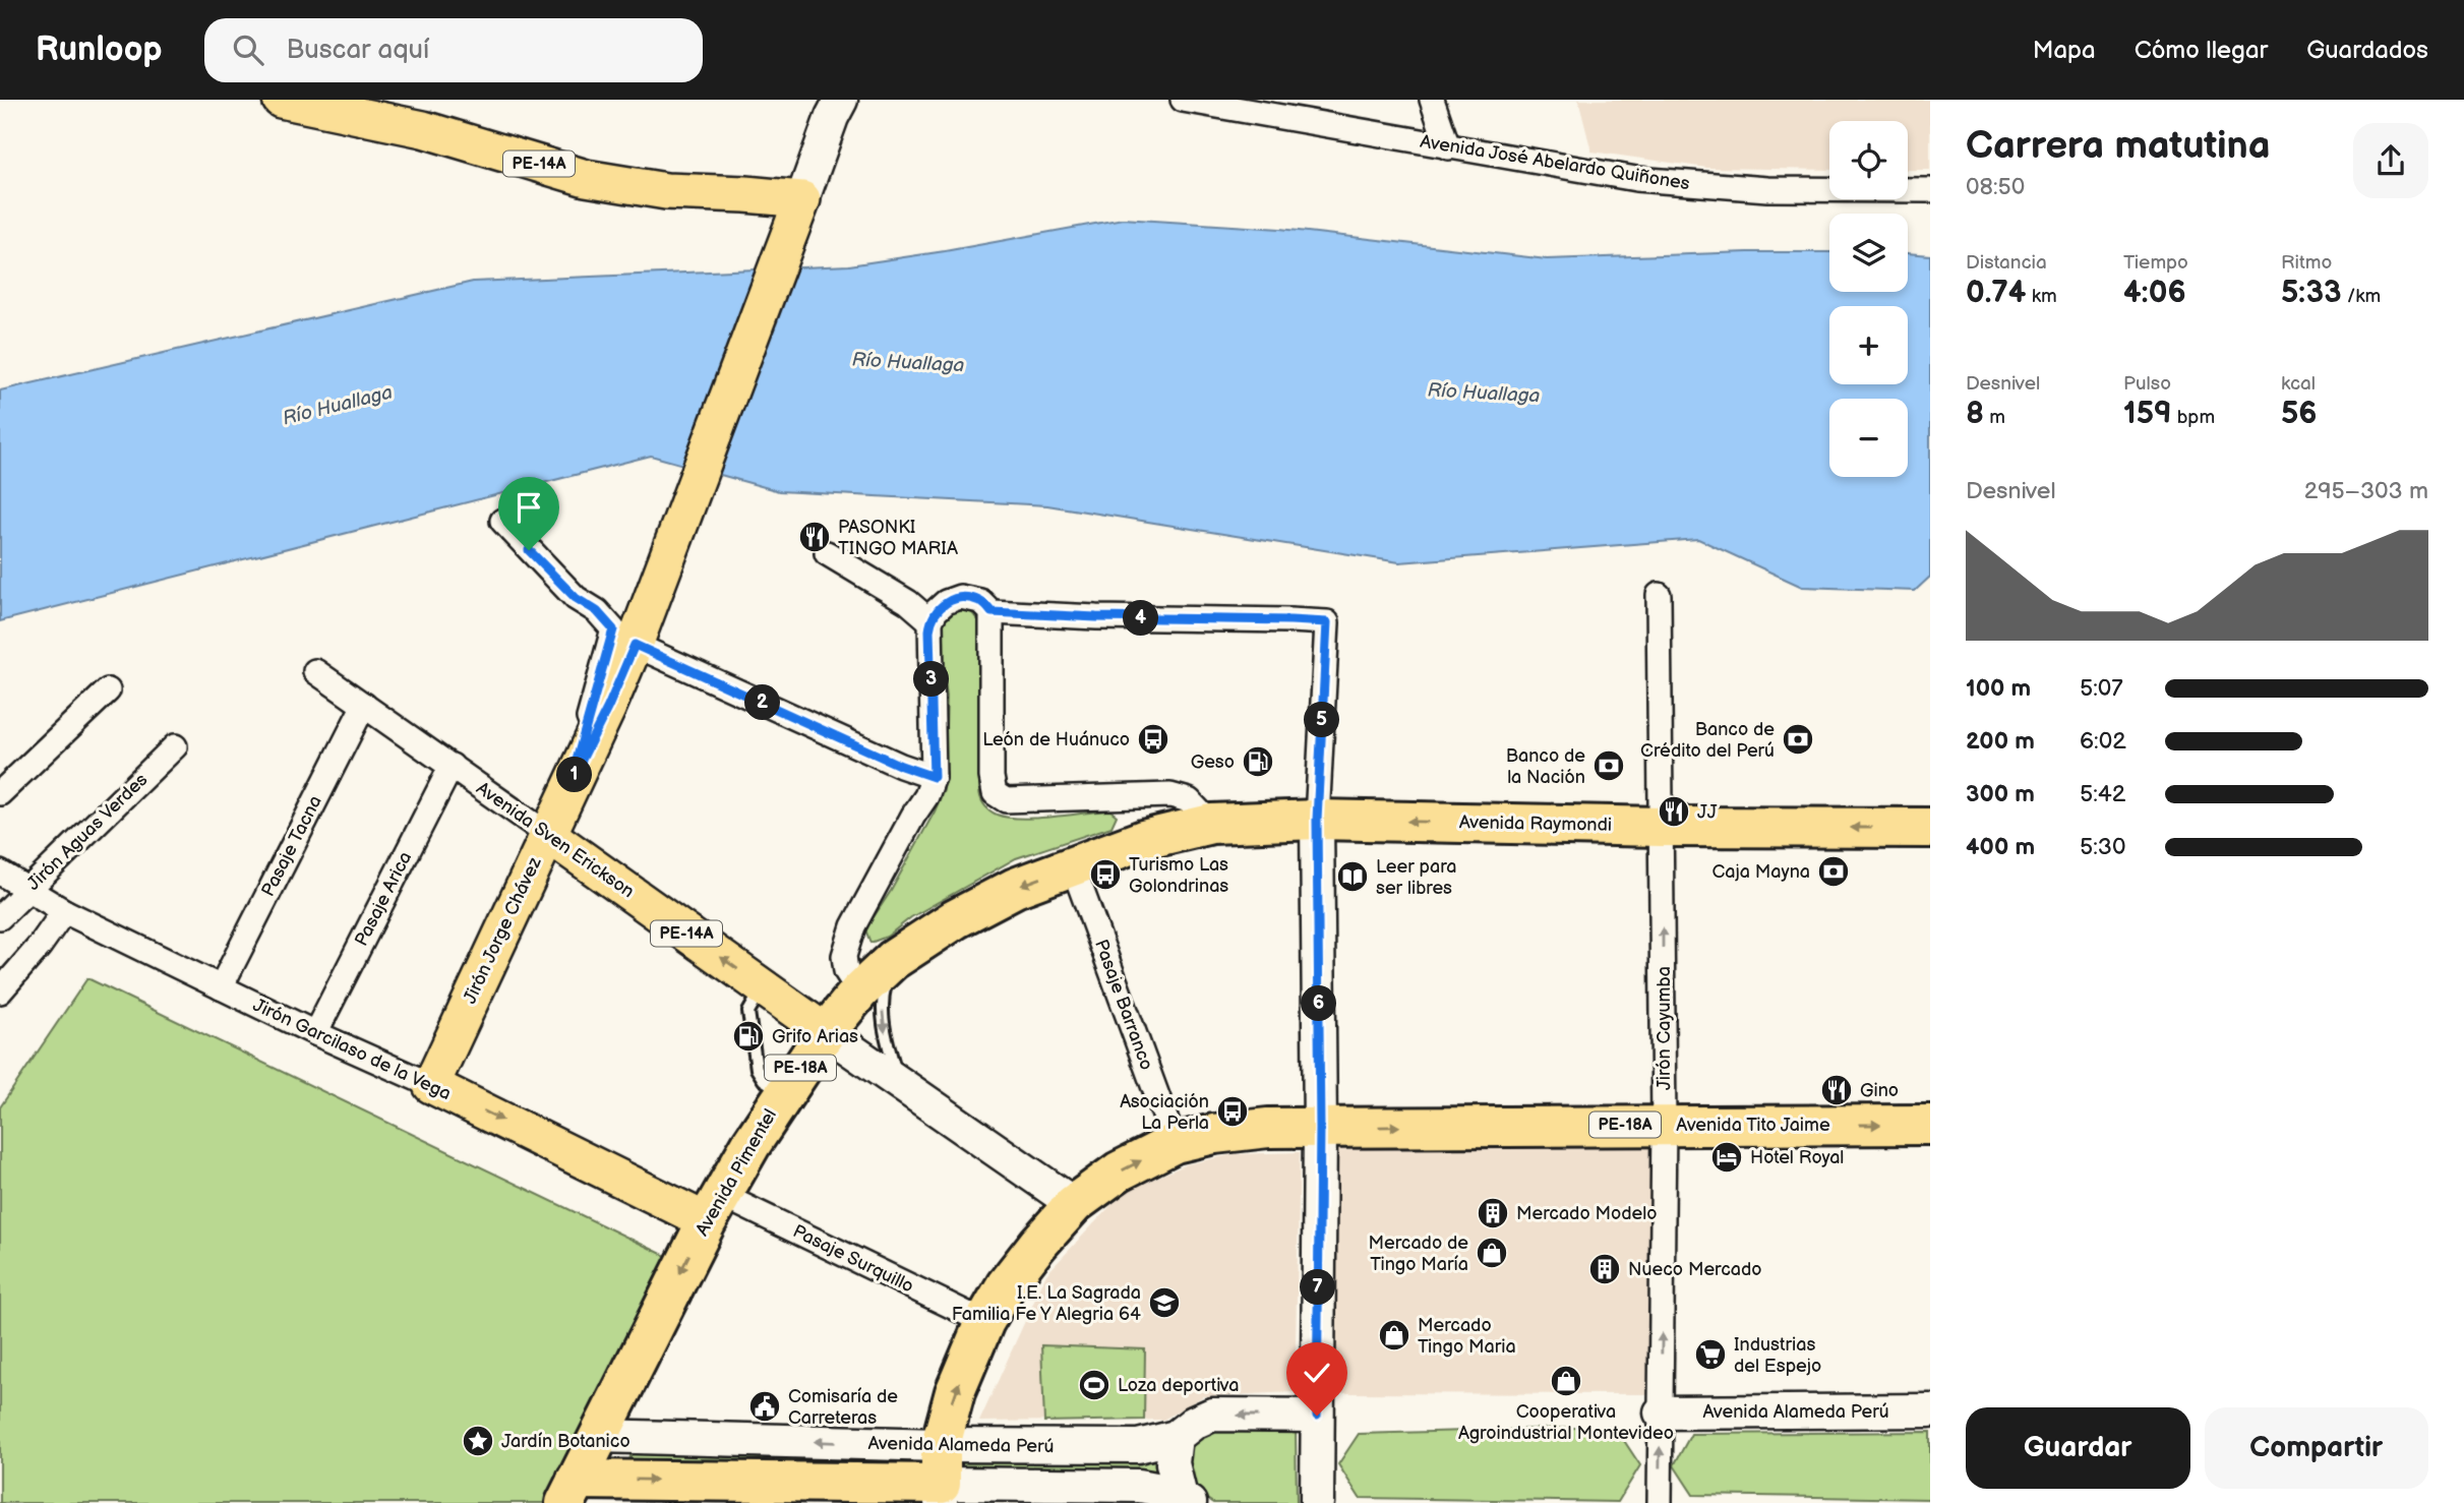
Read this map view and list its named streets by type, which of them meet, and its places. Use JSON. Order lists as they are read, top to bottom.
{
  "streets": {
    "highway": [
      "Avenida Raymondi",
      "PE-18A",
      "Avenida Tito Jaime",
      "Avenida Pimentel"
    ],
    "main road": [
      "PE-14A",
      "Avenida Sven Erickson",
      "Jirón Jorge Chávez",
      "Jirón Garcilaso de la Vega"
    ],
    "street": [
      "Avenida José Abelardo Quiñones",
      "Jirón Aguas Verdes",
      "Pasaje Tacna",
      "Pasaje Arica",
      "Pasaje Barranco",
      "Jirón Cayumba",
      "Pasaje Surquillo",
      "Avenida Alameda Perú"
    ]
  },
  "crossings": [
    ["PE-14A", "Jirón Jorge Chávez"],
    ["Avenida Raymondi", "Jirón Cayumba"],
    ["Avenida Raymondi", "Avenida Pimentel"],
    ["Jirón Aguas Verdes", "Jirón Garcilaso de la Vega"],
    ["Avenida Sven Erickson", "Pasaje Tacna"],
    ["Avenida Sven Erickson", "Pasaje Arica"],
    ["Avenida Sven Erickson", "Jirón Jorge Chávez"],
    ["Avenida Sven Erickson", "PE-18A"],
    ["Avenida Sven Erickson", "Avenida Pimentel"],
    ["Pasaje Tacna", "Jirón Garcilaso de la Vega"],
    ["Pasaje Arica", "Jirón Garcilaso de la Vega"],
    ["Jirón Jorge Chávez", "Jirón Garcilaso de la Vega"],
    ["Pasaje Barranco", "PE-18A"],
    ["Pasaje Barranco", "Avenida Pimentel"],
    ["Jirón Cayumba", "Avenida Tito Jaime"],
    ["Jirón Cayumba", "Avenida Alameda Perú"],
    ["Jirón Garcilaso de la Vega", "Avenida Pimentel"],
    ["Jirón Garcilaso de la Vega", "Pasaje Surquillo"],
    ["PE-18A", "Avenida Tito Jaime"],
    ["PE-18A", "Avenida Pimentel"],
    ["PE-18A", "Pasaje Surquillo"],
    ["PE-18A", "Avenida Alameda Perú"],
    ["Avenida Pimentel", "Pasaje Surquillo"],
    ["Avenida Pimentel", "Avenida Alameda Perú"]
  ],
  "one_way": [
    "Avenida Raymondi",
    "Jirón Cayumba",
    "Jirón Garcilaso de la Vega",
    "Avenida Tito Jaime",
    "Avenida Alameda Perú"
  ],
  "water": ["Río Huallaga"],
  "places": {
    "restaurant": ["PASONKI TINGO MARIA", "JJ", "Gino"],
    "bus stop": ["León de Huánuco", "Turismo Las Golondrinas", "Asociación La Perla"],
    "bank": ["Banco de Crédito del Perú", "Banco de la Nación", "Caja Mayna"],
    "fuel station": ["Geso", "Grifo Arias"],
    "library": ["Leer para ser libres"],
    "hotel": ["Hotel Royal"],
    "building": ["Mercado Modelo", "Nueco Mercado"],
    "shop": ["Mercado de Tingo María", "Mercado Tingo Maria", "Cooperativa Agroindustrial Montevideo"],
    "school or university": ["I.E. La Sagrada Familia Fe Y Alegria 64"],
    "supermarket": ["Industrias del Espejo"],
    "sports": ["Loza deportiva"],
    "public building": ["Comisaría de Carreteras"],
    "place": ["Jardín Botanico"]
  },
  "page": {
    "header": "Runloop",
    "search": "Buscar aquí",
    "nav": ["Mapa", "Cómo llegar", "Guardados"],
    "heading": ["Carrera matutina", "08:50"],
    "map_buttons": ["+", "−"],
    "stats": [
      ["Distancia", "0.74 km"],
      ["Tiempo", "4:06"],
      ["Ritmo", "5:33 /km"],
      ["Desnivel", "8 m"],
      ["Pulso", "159 bpm"],
      ["kcal", "56"]
    ],
    "chart": ["Desnivel", "295–303 m"],
    "pins": [
      "4",
      "3",
      "2",
      "5",
      "1",
      "6",
      "7"
    ],
    "list": [
      {
        "name": "100 m",
        "note": "5:07"
      },
      {
        "name": "200 m",
        "note": "6:02"
      },
      {
        "name": "300 m",
        "note": "5:42"
      },
      {
        "name": "400 m",
        "note": "5:30"
      }
    ],
    "buttons": ["Guardar", "Compartir"]
  }
}
